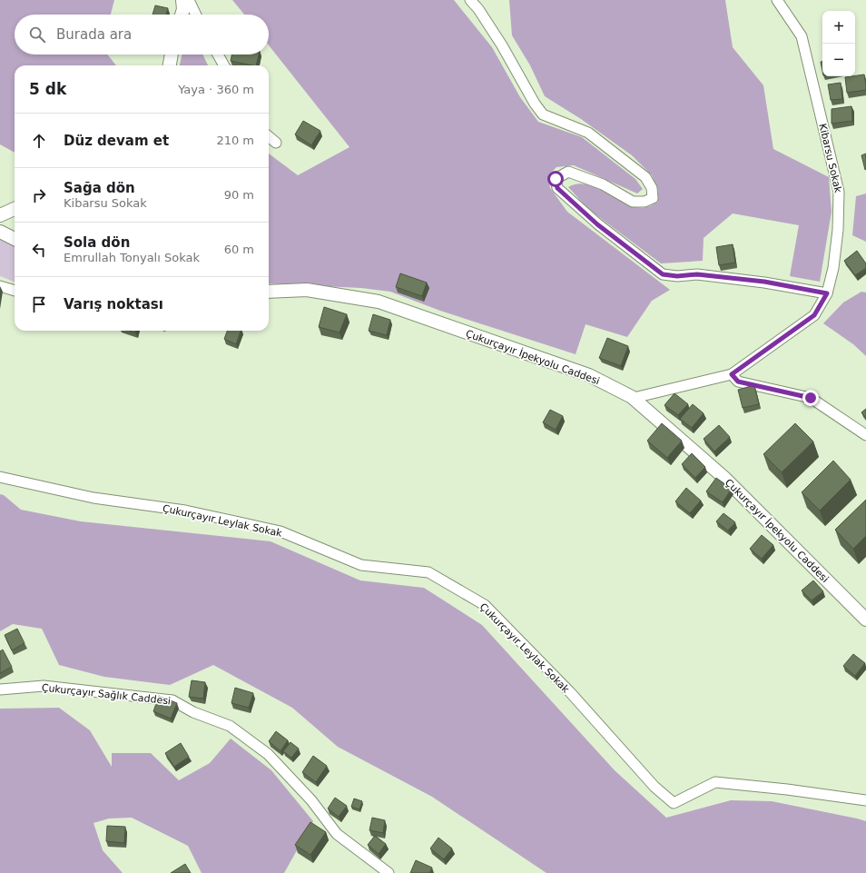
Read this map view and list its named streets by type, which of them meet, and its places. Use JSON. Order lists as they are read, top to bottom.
{
  "streets": {
    "street": [
      "Kibarsu Sokak",
      "Çukurçayır İpekyolu Caddesi",
      "Çukurçayır Leylak Sokak",
      "Çukurçayır Sağlık Caddesi"
    ]
  },
  "crossings": [
    ["Kibarsu Sokak", "Çukurçayır İpekyolu Caddesi"]
  ],
  "page": {
    "map_buttons": ["+", "−"],
    "search": "Burada ara",
    "heading": ["5 dk", "Yaya · 360 m"],
    "list": [
      ["Düz devam et", "210 m"],
      ["Sağa dön", "Kibarsu Sokak", "90 m"],
      ["Sola dön", "Emrullah Tonyalı Sokak", "60 m"],
      "Varış noktası"
    ]
  }
}
